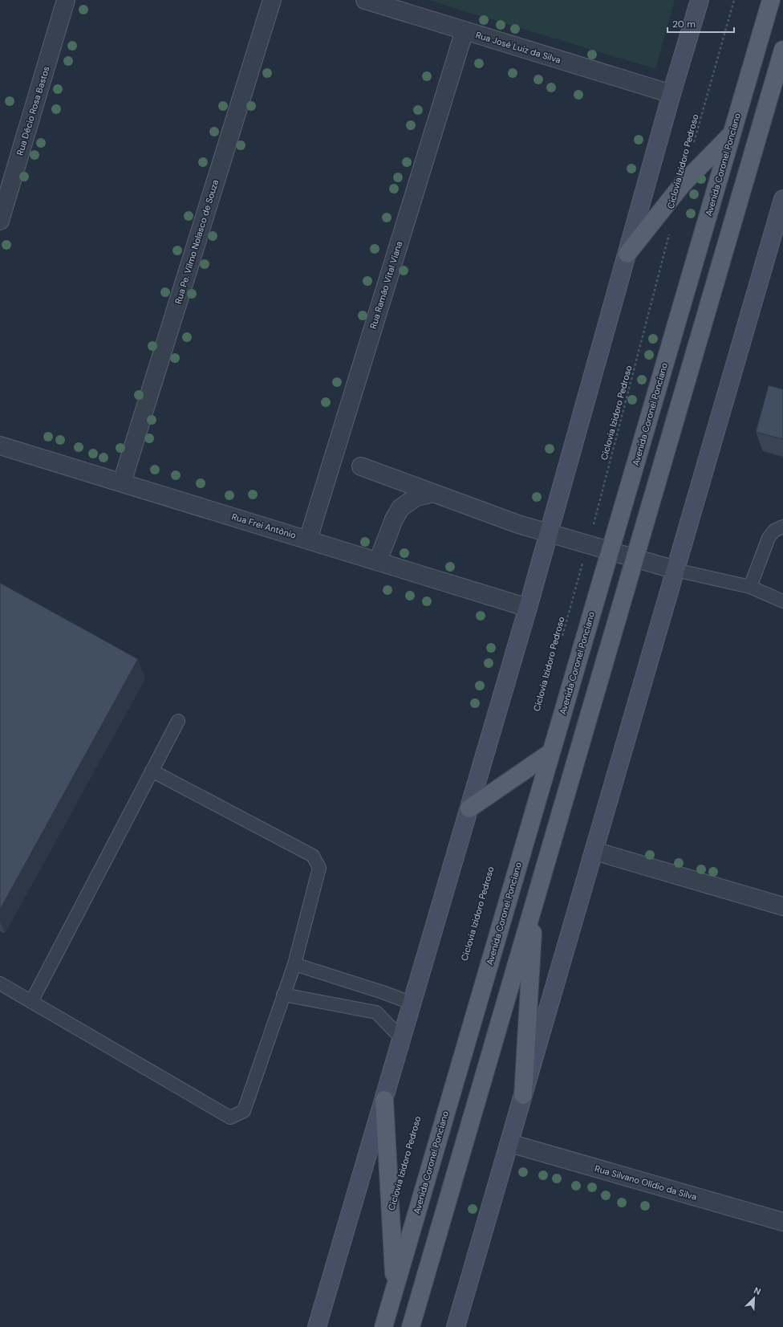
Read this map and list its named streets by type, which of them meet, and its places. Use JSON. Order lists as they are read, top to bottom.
{
  "streets": {
    "main road": ["Avenida Coronel Ponciano"],
    "street": [
      "Rua José Luiz da Silva",
      "Rua Décio Rosa Bastos",
      "Rua Pe. Vilmo Nolasco de Souza",
      "Rua Ramão Vital Viana",
      "Rua Frei Antônio",
      "Rua Silvano Olídio da Silva"
    ],
    "path": ["Ciclovia Izidoro Pedroso"]
  },
  "crossings": [
    ["Rua José Luiz da Silva", "Rua Ramão Vital Viana"],
    ["Rua Pe. Vilmo Nolasco de Souza", "Rua Frei Antônio"],
    ["Rua Ramão Vital Viana", "Rua Frei Antônio"]
  ],
  "scale_bar": "20 m",
  "north": "top right"
}
